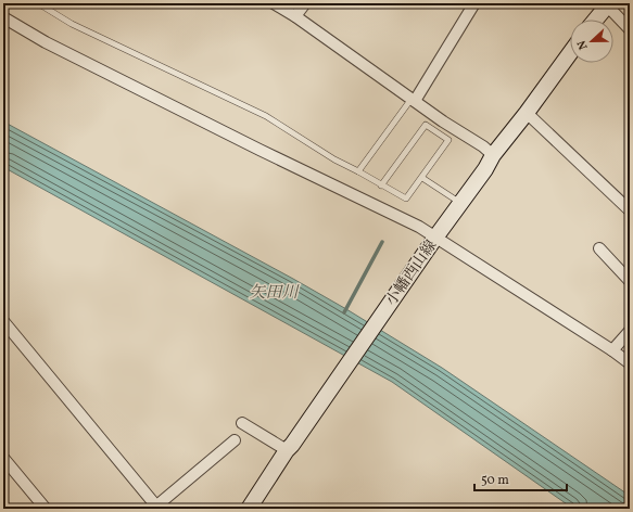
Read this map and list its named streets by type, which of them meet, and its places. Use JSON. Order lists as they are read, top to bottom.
{
  "streets": {
    "street": ["小幡西山線"]
  },
  "water": ["矢田川"],
  "scale_bar": "50 m",
  "north": "left"
}
